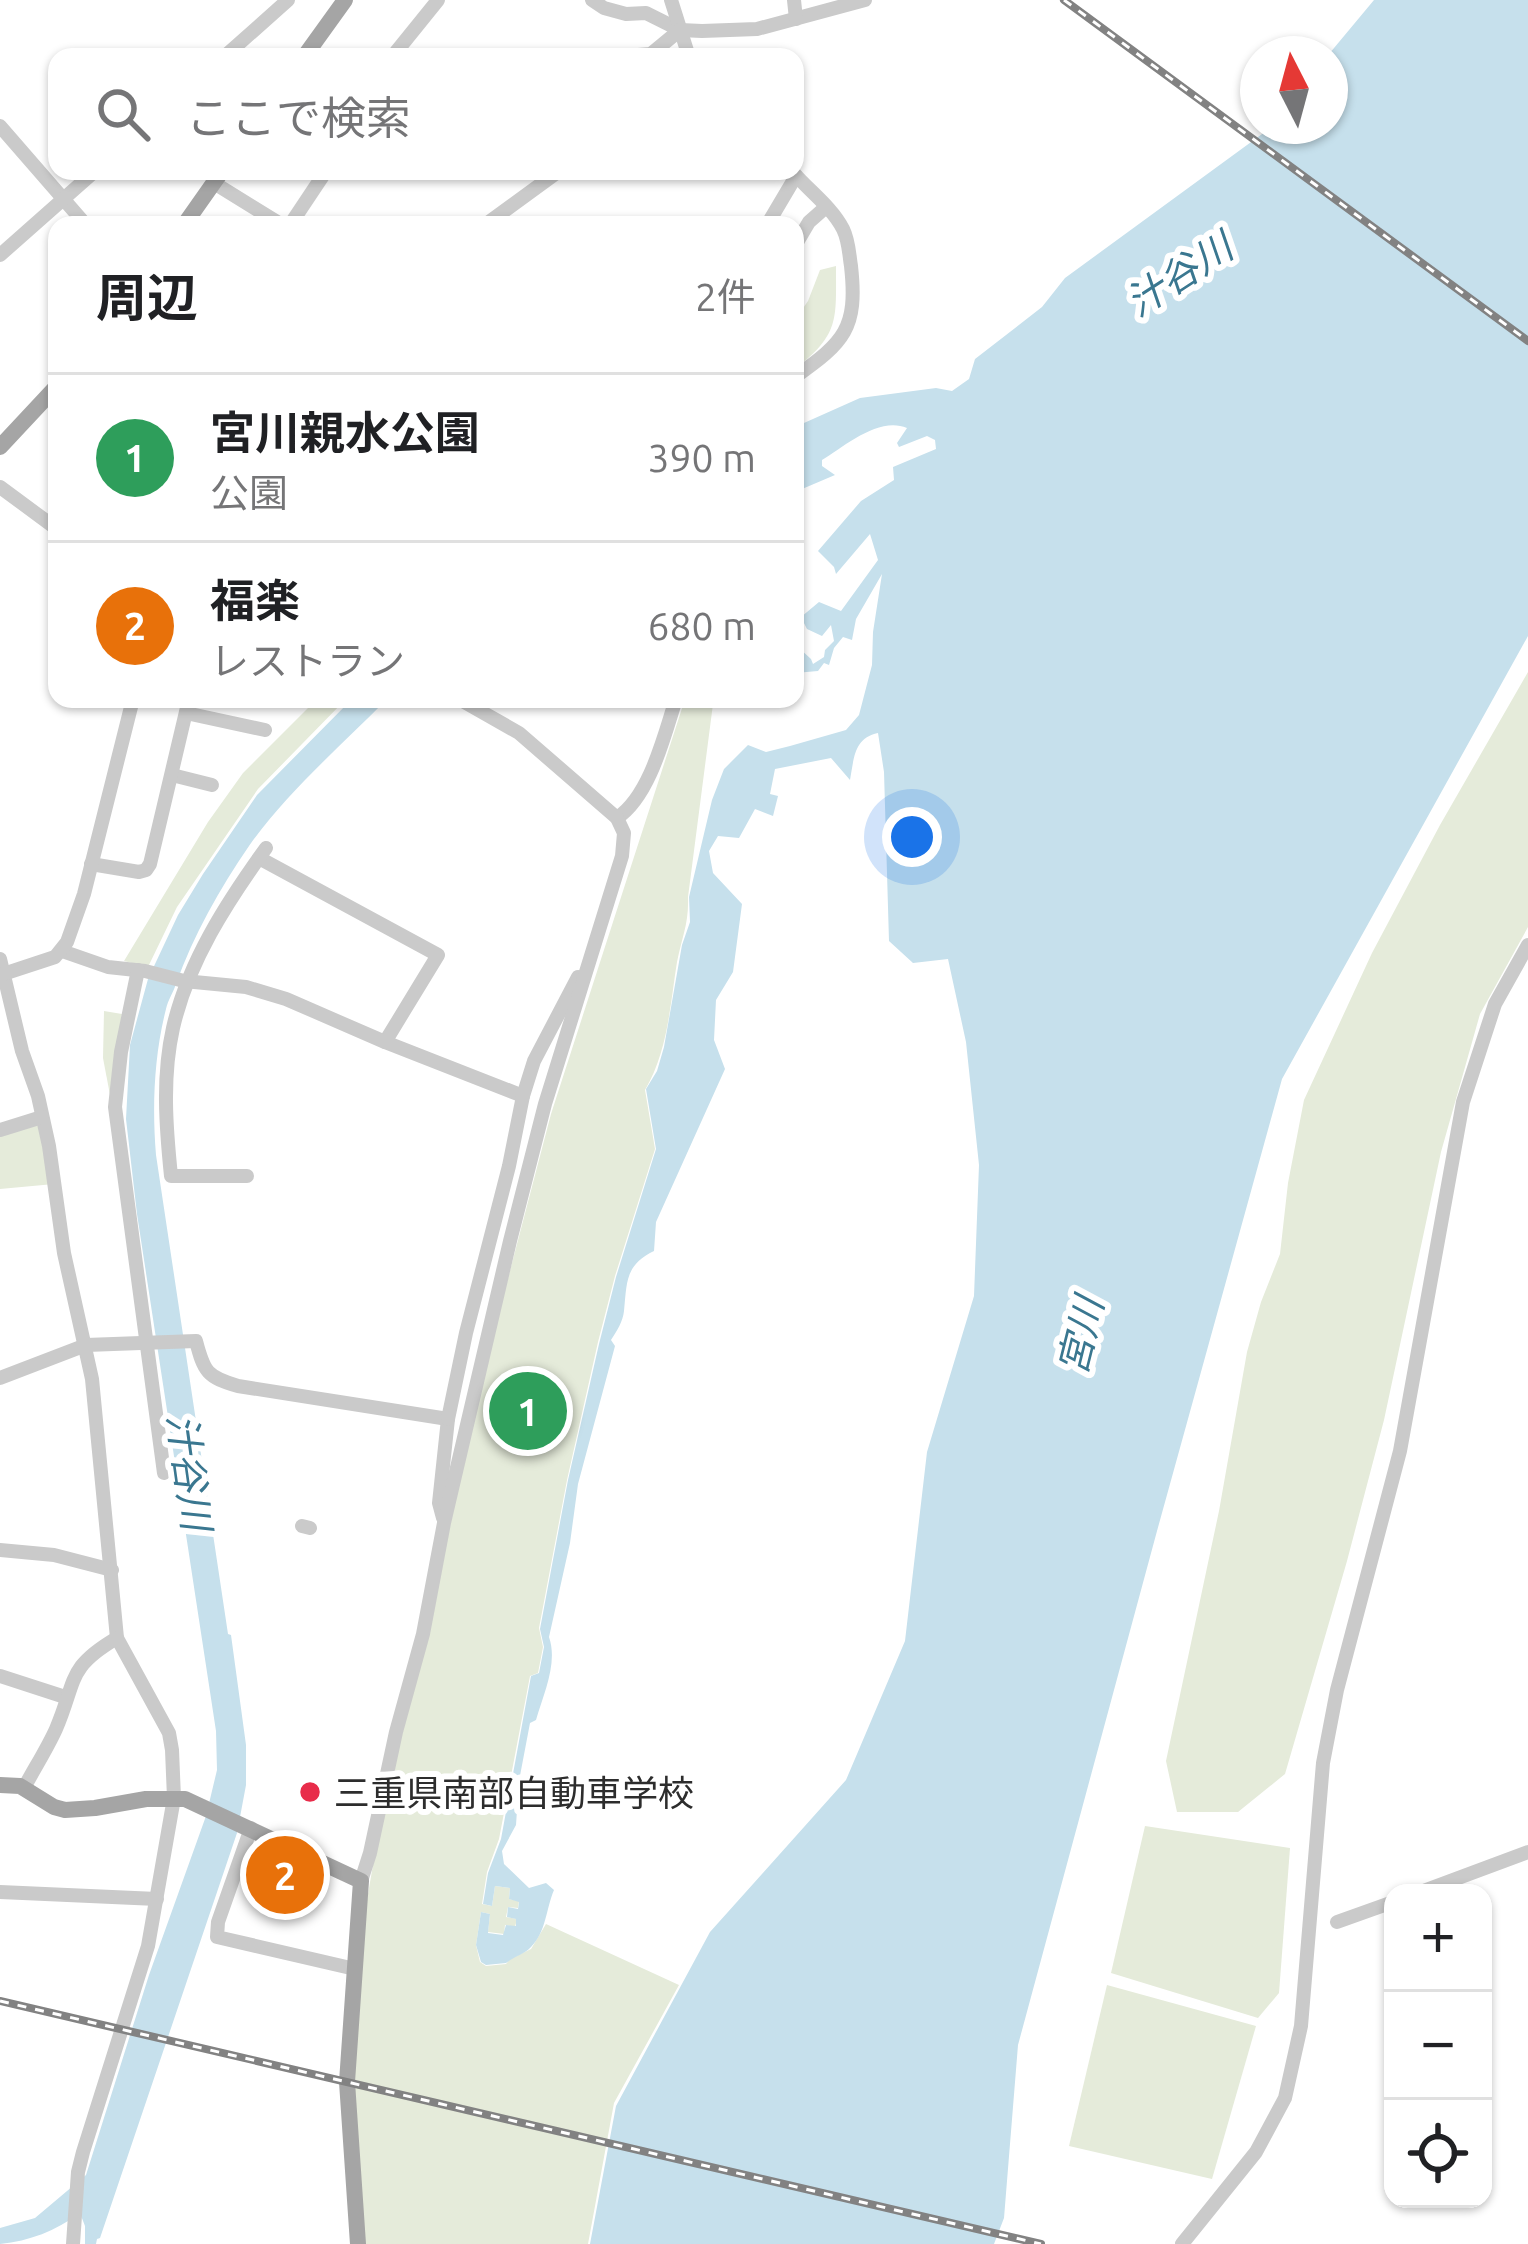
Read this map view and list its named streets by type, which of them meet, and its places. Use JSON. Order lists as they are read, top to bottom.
{
  "water": ["汁谷川", "宮川"],
  "places": ["三重県南部自動車学校"],
  "north": "top",
  "page": {
    "search": "ここで検索",
    "heading": ["周辺", "2件"],
    "list": [
      {
        "mark": "1",
        "name": "宮川親水公園",
        "note": "公園",
        "value": "390 m"
      },
      {
        "mark": "2",
        "name": "福楽",
        "note": "レストラン",
        "value": "680 m"
      }
    ],
    "pins": ["1", "2"],
    "map_buttons": ["+", "−"]
  }
}
